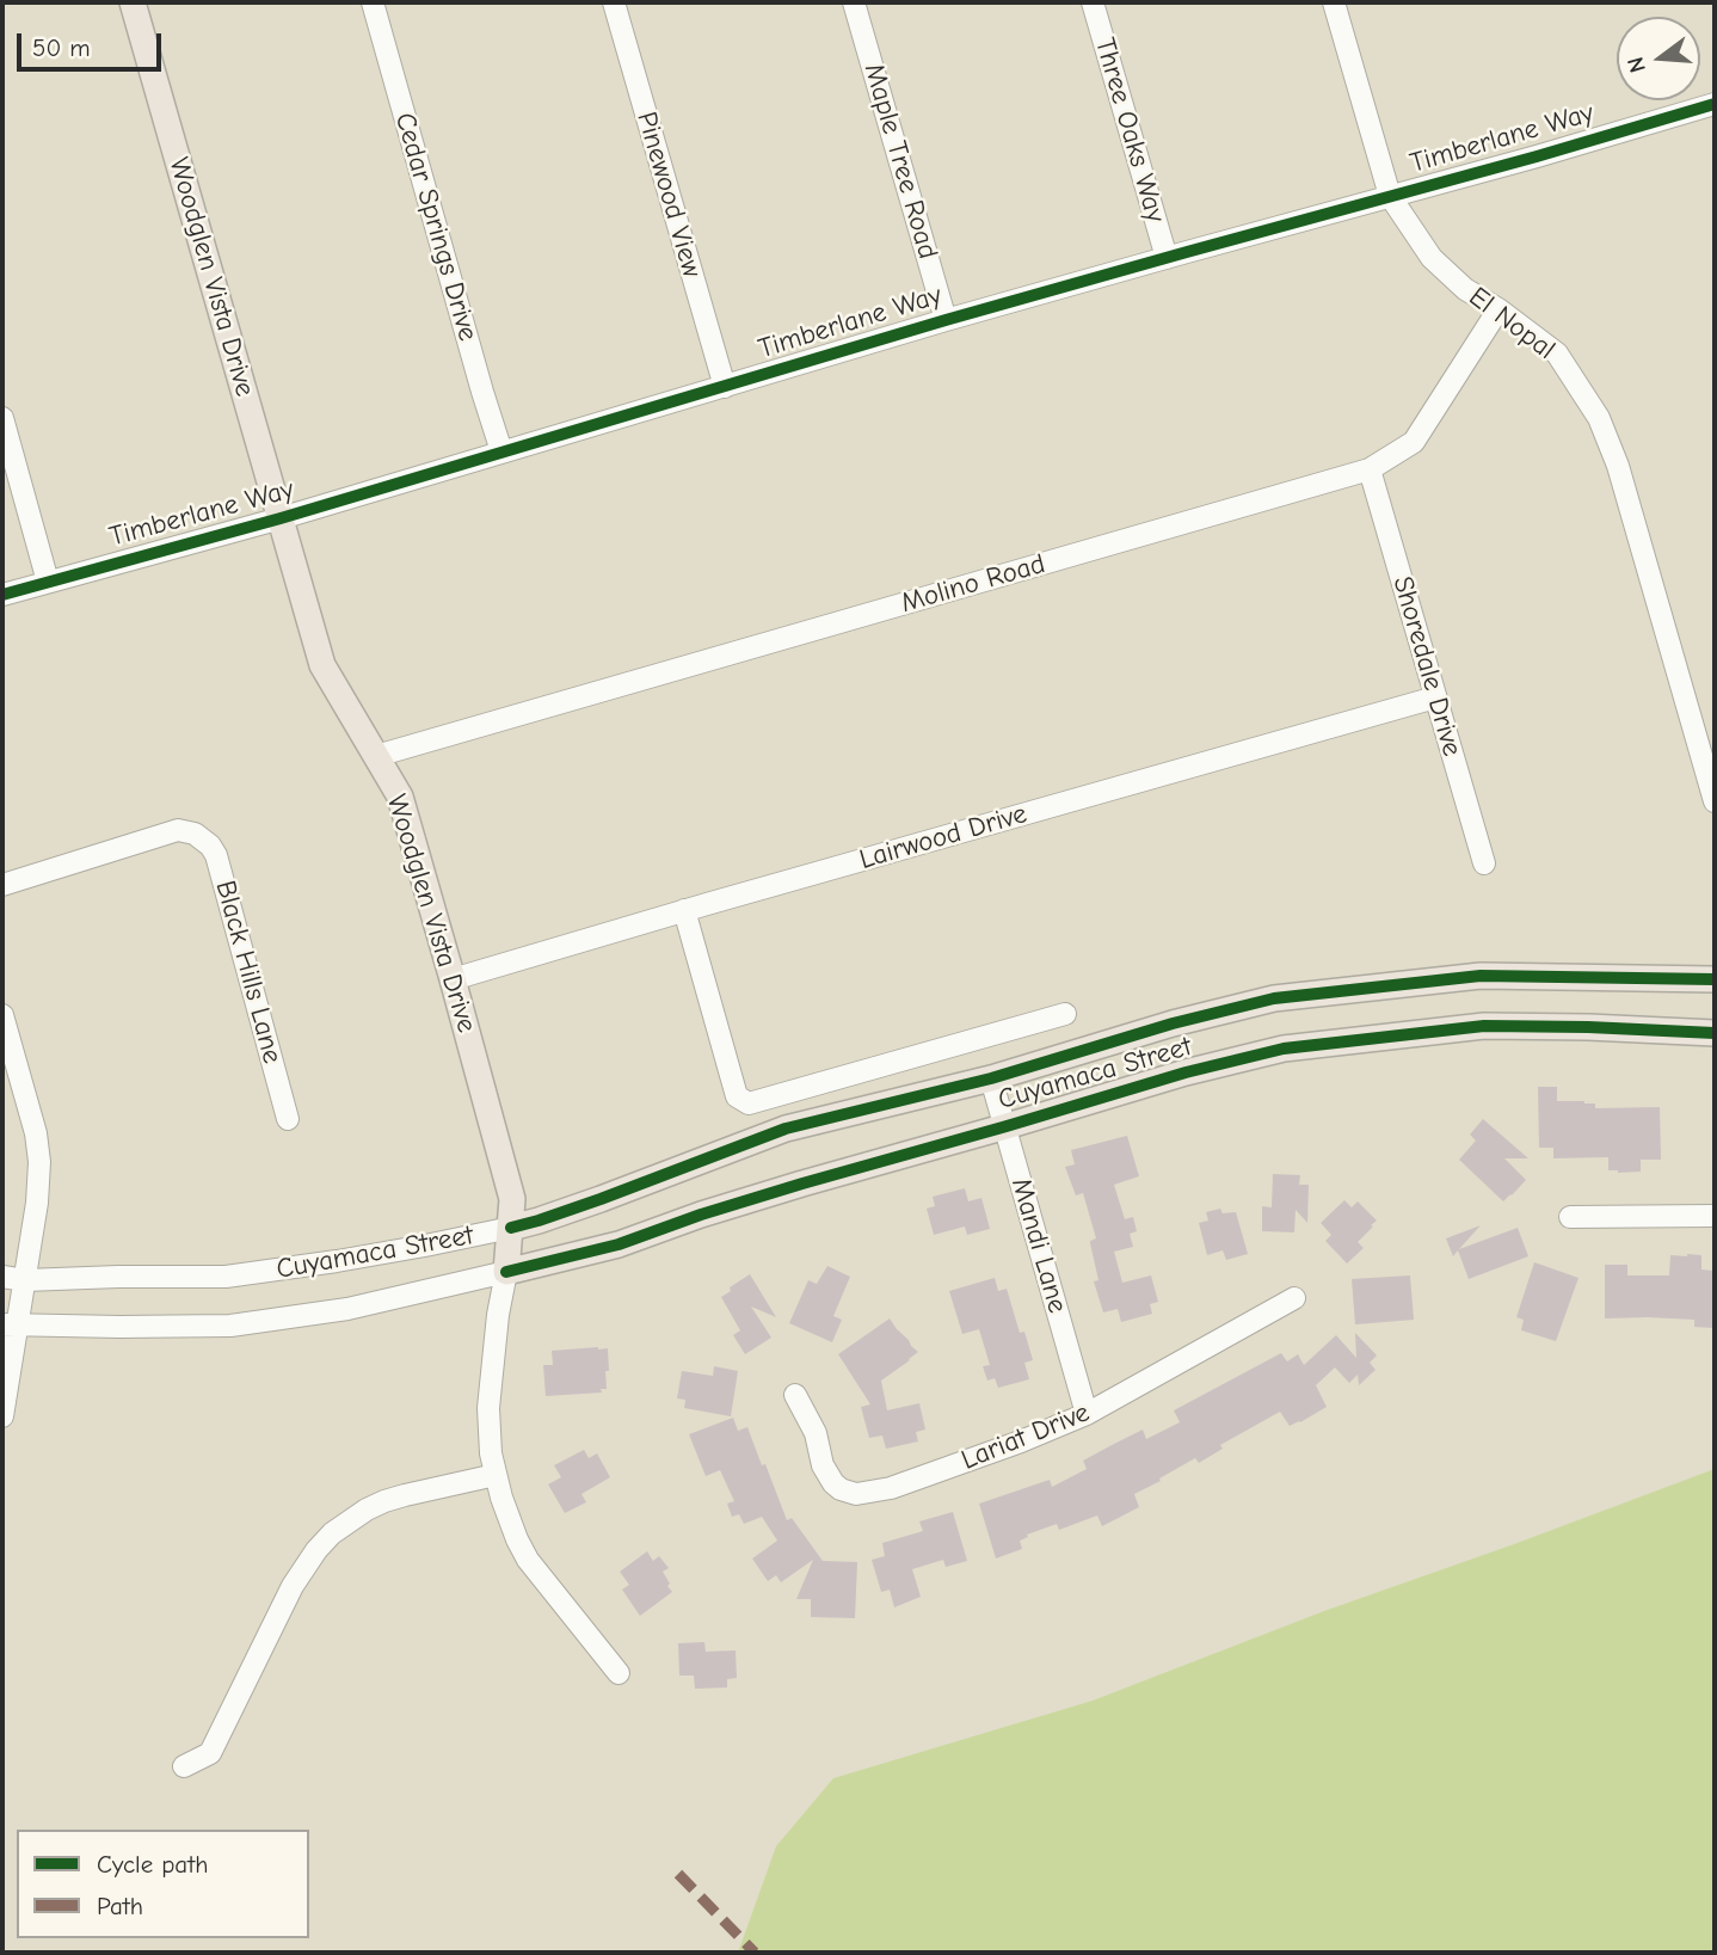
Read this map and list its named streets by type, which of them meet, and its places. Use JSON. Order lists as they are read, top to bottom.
{
  "streets": {
    "main road": ["Woodglen Vista Drive", "Cuyamaca Street"],
    "street": [
      "Three Oaks Way",
      "Timberlane Way",
      "Maple Tree Road",
      "Pinewood View",
      "Cedar Springs Drive",
      "El Nopal",
      "Molino Road",
      "Shoredale Drive",
      "Lairwood Drive",
      "Black Hills Lane",
      "Mandi Lane",
      "Lariat Drive"
    ]
  },
  "crossings": [
    ["Three Oaks Way", "Timberlane Way"],
    ["Timberlane Way", "Maple Tree Road"],
    ["Timberlane Way", "Pinewood View"],
    ["Timberlane Way", "Cedar Springs Drive"],
    ["Timberlane Way", "Woodglen Vista Drive"],
    ["Timberlane Way", "El Nopal"],
    ["Woodglen Vista Drive", "Molino Road"],
    ["Woodglen Vista Drive", "Lairwood Drive"],
    ["Woodglen Vista Drive", "Cuyamaca Street"],
    ["El Nopal", "Molino Road"],
    ["Molino Road", "Shoredale Drive"],
    ["Shoredale Drive", "Lairwood Drive"],
    ["Cuyamaca Street", "Mandi Lane"],
    ["Mandi Lane", "Lariat Drive"]
  ],
  "legend": ["Cycle path", "Path"],
  "scale_bar": "50 m",
  "north": "left"
}
